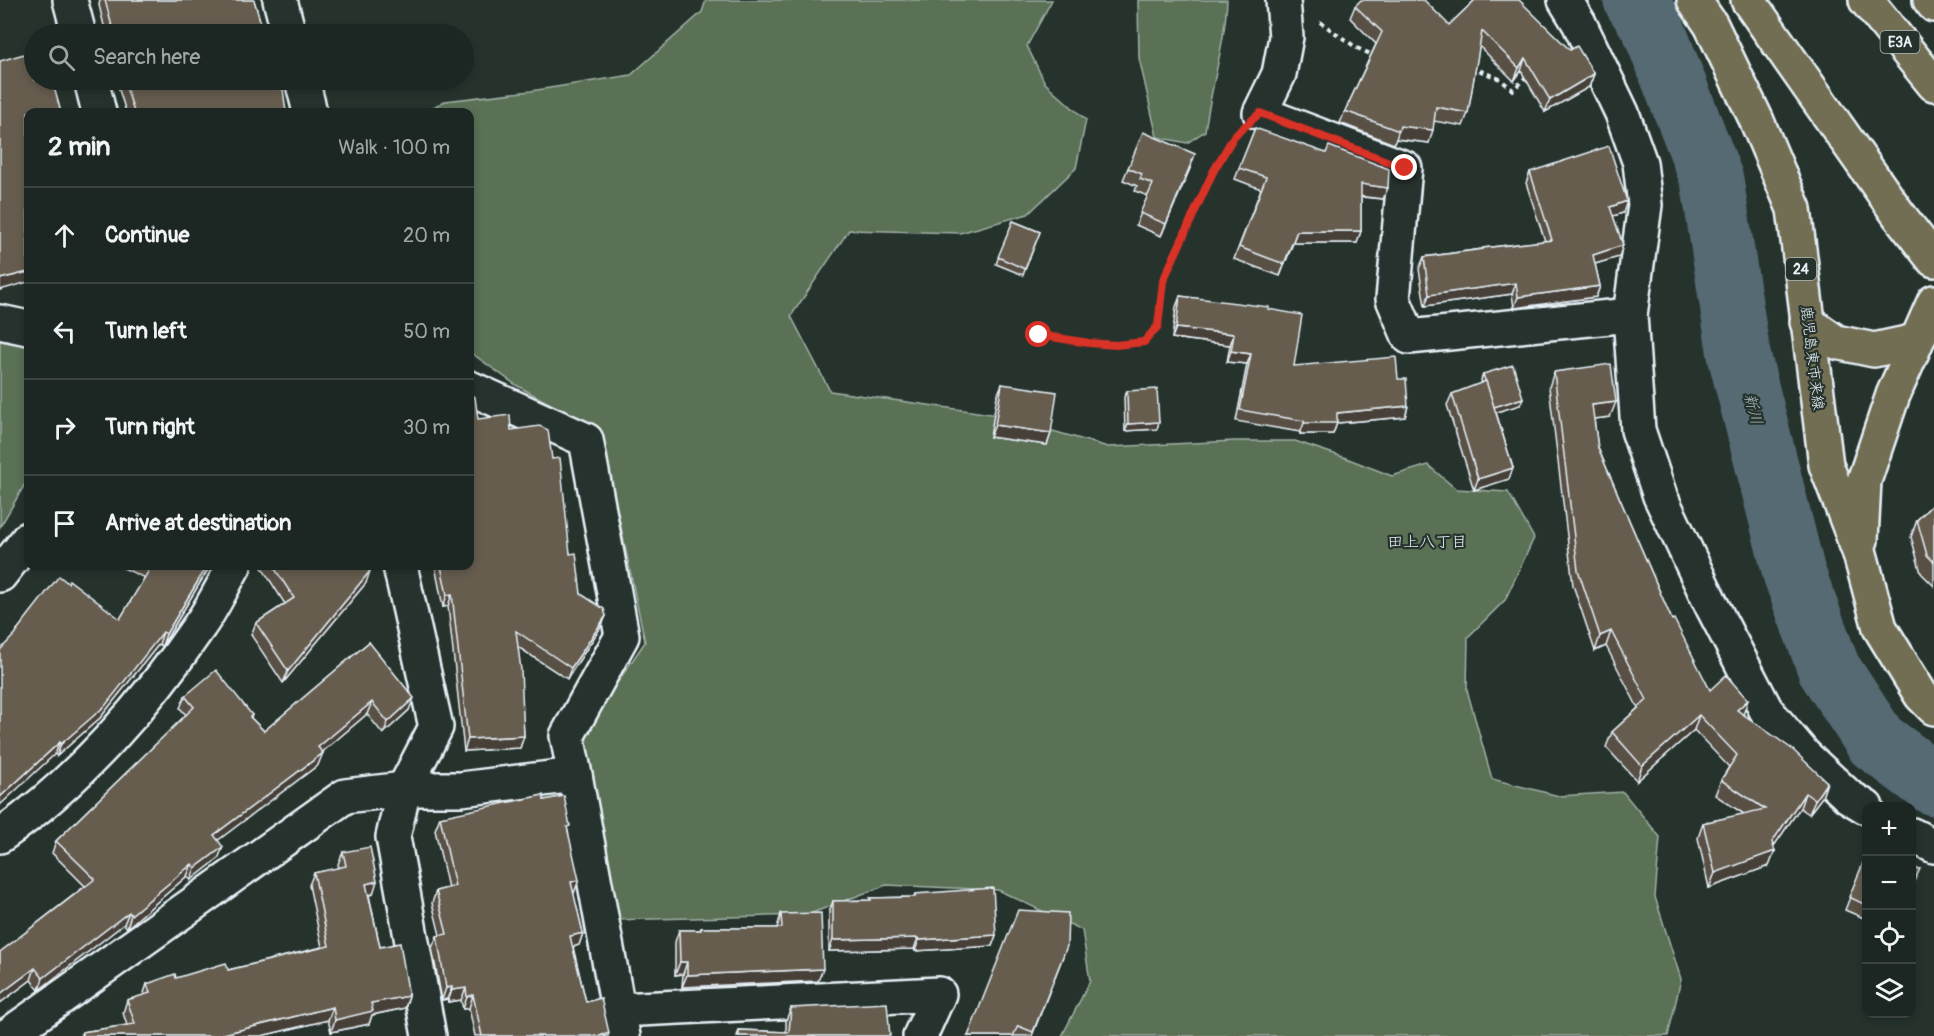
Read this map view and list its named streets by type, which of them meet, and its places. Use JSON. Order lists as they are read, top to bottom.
{
  "streets": {
    "main road": ["E3A", "24", "鹿児島東市来線"]
  },
  "districts": ["田上八丁目"],
  "water": ["新川"],
  "page": {
    "search": "Search here",
    "heading": ["2 min", "Walk · 100 m"],
    "list": [
      ["Continue", "20 m"],
      ["Turn left", "50 m"],
      ["Turn right", "30 m"],
      "Arrive at destination"
    ],
    "map_buttons": ["+", "−"]
  }
}
